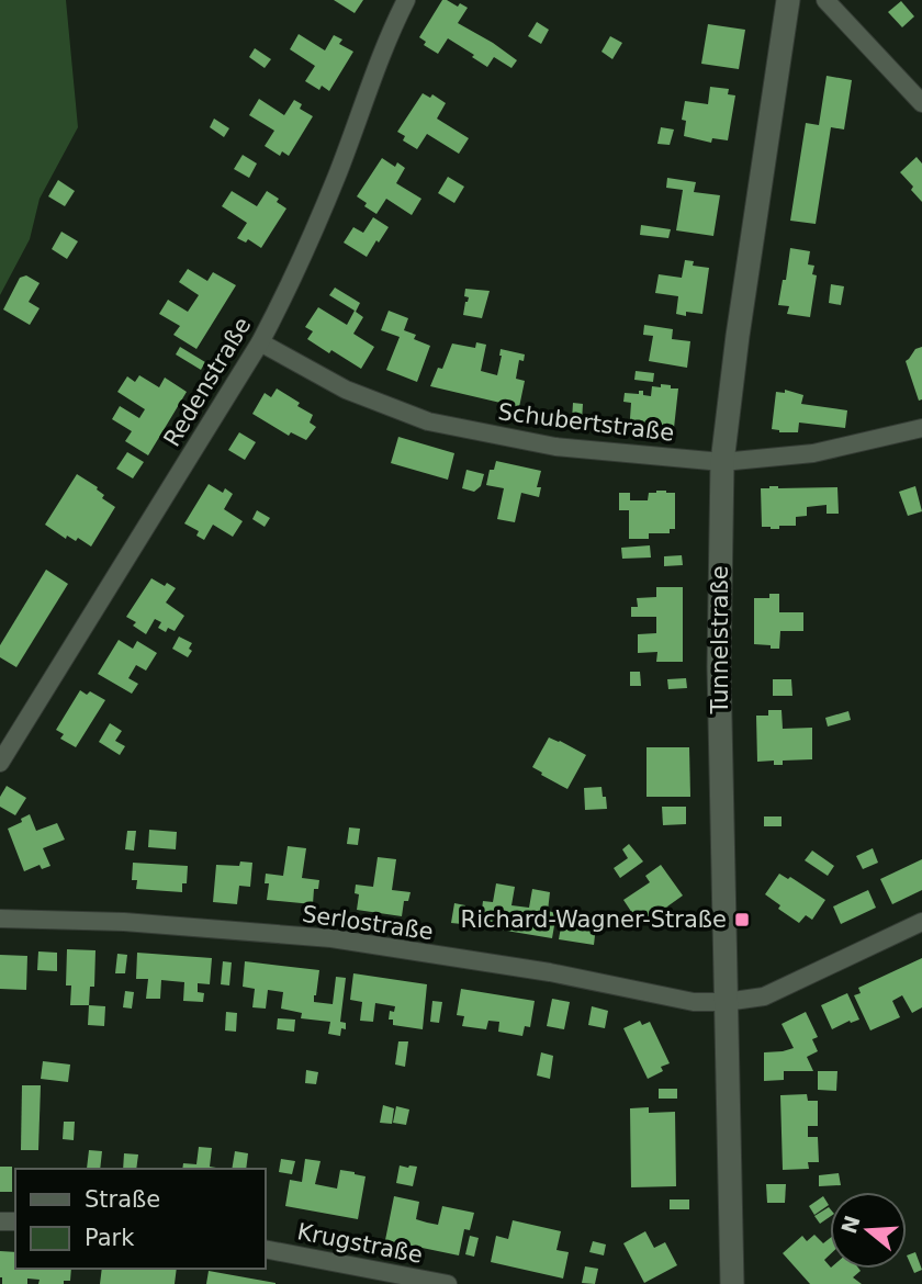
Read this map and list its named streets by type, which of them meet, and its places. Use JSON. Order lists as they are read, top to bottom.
{
  "streets": {
    "street": [
      "Redenstraße",
      "Schubertstraße",
      "Tunnelstraße",
      "Serlostraße",
      "Krugstraße"
    ]
  },
  "crossings": [
    ["Redenstraße", "Schubertstraße"],
    ["Schubertstraße", "Tunnelstraße"],
    ["Tunnelstraße", "Serlostraße"]
  ],
  "places": {
    "transit": ["Richard-Wagner-Straße"]
  },
  "legend": ["Straße", "Park"],
  "north": "left"
}
